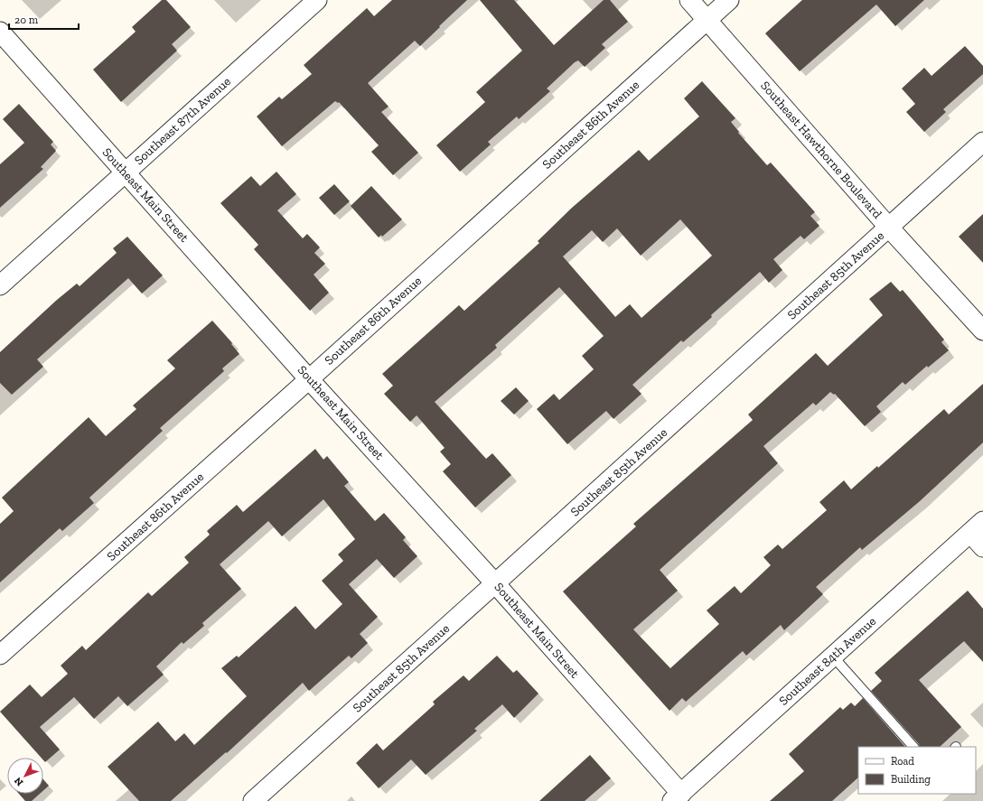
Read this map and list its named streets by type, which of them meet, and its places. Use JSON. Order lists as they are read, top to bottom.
{
  "streets": {
    "street": [
      "Southeast 87th Avenue",
      "Southeast 86th Avenue",
      "Southeast Hawthorne Boulevard",
      "Southeast Main Street",
      "Southeast 85th Avenue",
      "Southeast 84th Avenue"
    ]
  },
  "crossings": [
    ["Southeast 87th Avenue", "Southeast Main Street"],
    ["Southeast 86th Avenue", "Southeast Hawthorne Boulevard"],
    ["Southeast 86th Avenue", "Southeast Main Street"],
    ["Southeast Hawthorne Boulevard", "Southeast 85th Avenue"],
    ["Southeast Main Street", "Southeast 85th Avenue"],
    ["Southeast Main Street", "Southeast 84th Avenue"]
  ],
  "legend": ["Road", "Building"],
  "scale_bar": "20 m",
  "north": "bottom left"
}
